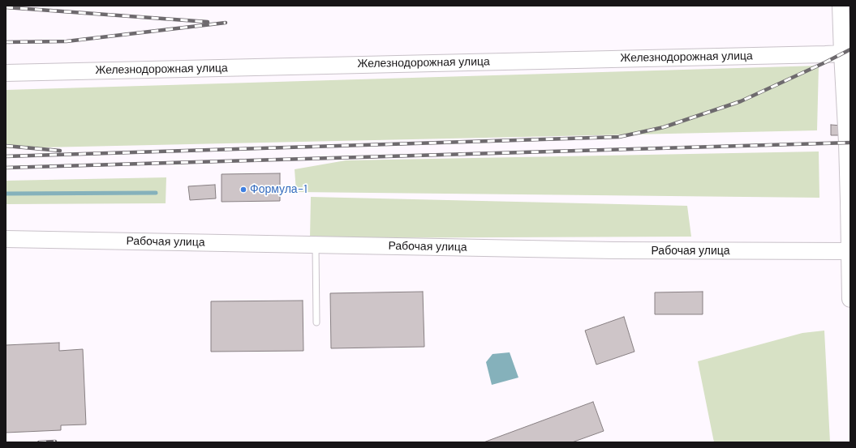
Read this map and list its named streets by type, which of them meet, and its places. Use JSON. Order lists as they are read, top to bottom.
{
  "streets": {
    "street": ["Железнодорожная улица", "Рабочая улица"]
  },
  "places": ["Формула-1"]
}
